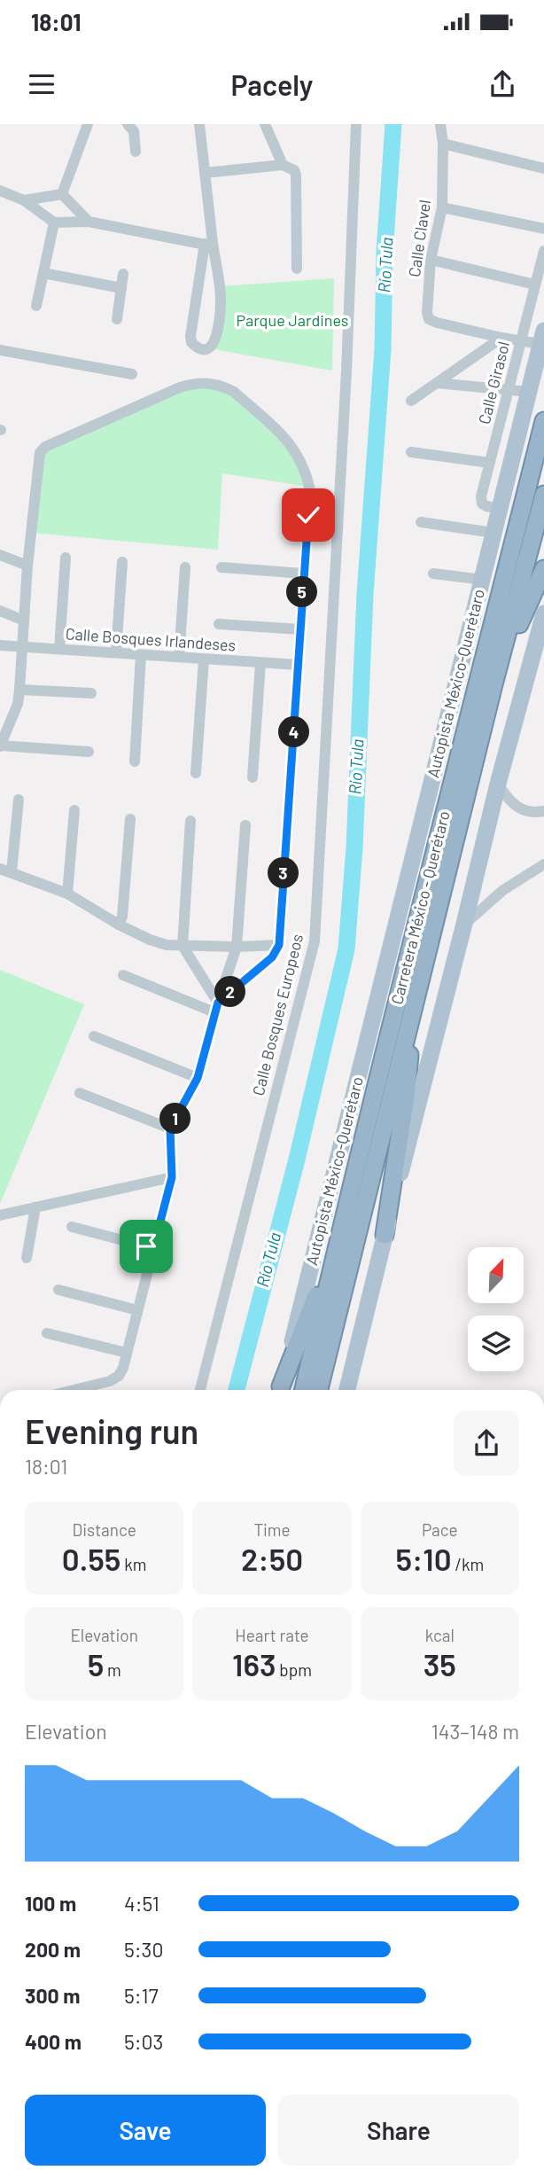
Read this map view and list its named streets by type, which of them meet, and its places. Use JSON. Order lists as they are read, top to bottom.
{
  "streets": {
    "highway": ["Carretera México - Querétaro"],
    "main road": ["Autopista México-Querétaro"],
    "street": [
      "Calle Clavel",
      "Calle Girasol",
      "Calle Bosques Irlandeses",
      "Calle Bosques Europeos"
    ]
  },
  "crossings": [
    ["Calle Girasol", "Autopista México-Querétaro"]
  ],
  "water": ["Río Tula"],
  "parks": ["Parque Jardines"],
  "north": "top right",
  "page": {
    "status": "18:01",
    "header": "Pacely",
    "pins": [
      "5",
      "4",
      "3",
      "2",
      "1"
    ],
    "heading": ["Evening run", "18:01"],
    "stats": [
      ["Distance", "0.55 km"],
      ["Time", "2:50"],
      ["Pace", "5:10 /km"],
      ["Elevation", "5 m"],
      ["Heart rate", "163 bpm"],
      ["kcal", "35"]
    ],
    "chart": ["Elevation", "143–148 m"],
    "list": [
      {
        "name": "100 m",
        "note": "4:51"
      },
      {
        "name": "200 m",
        "note": "5:30"
      },
      {
        "name": "300 m",
        "note": "5:17"
      },
      {
        "name": "400 m",
        "note": "5:03"
      }
    ],
    "buttons": ["Save", "Share"]
  }
}
